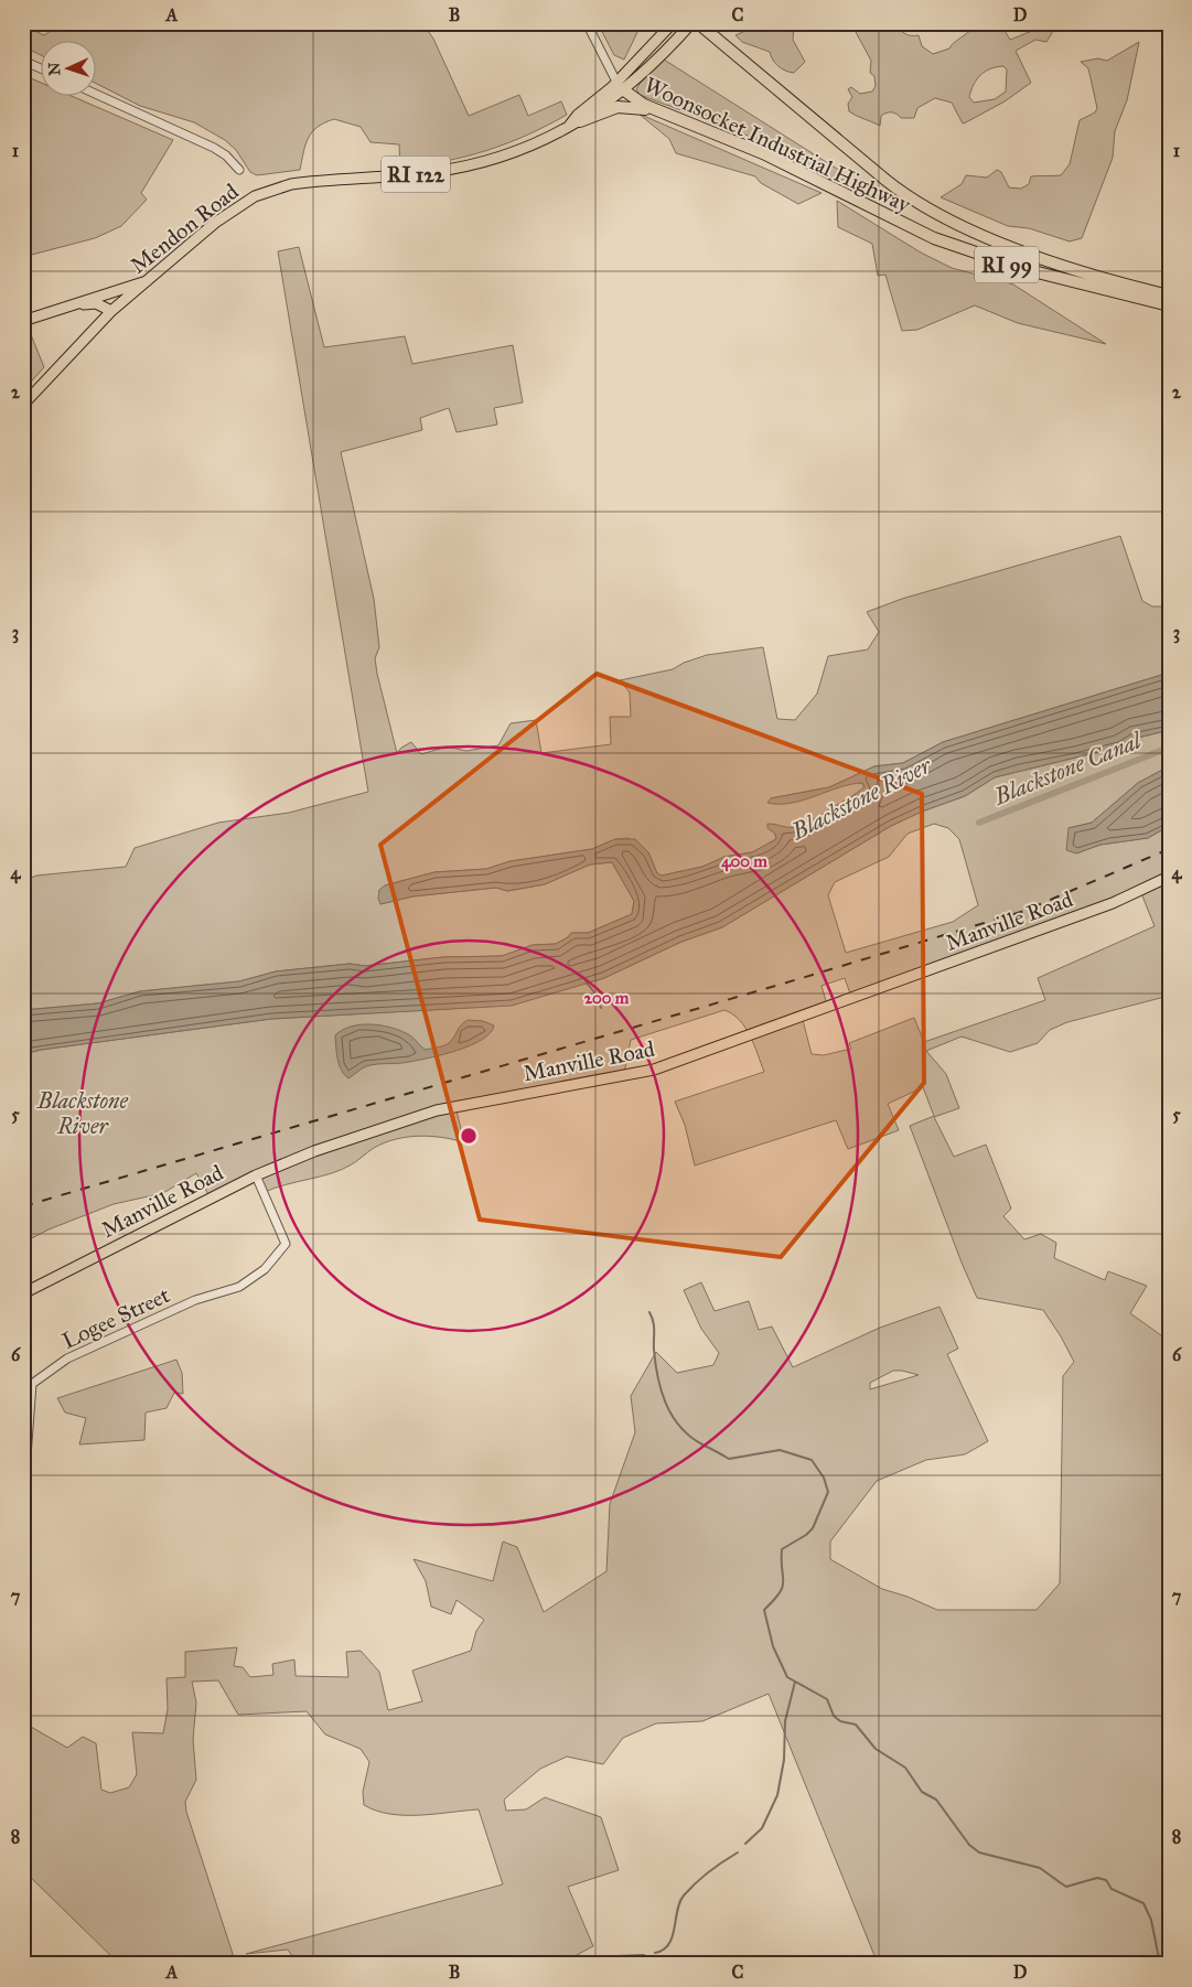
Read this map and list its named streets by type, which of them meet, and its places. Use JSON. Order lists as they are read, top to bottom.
{
  "streets": {
    "highway": ["Woonsocket Industrial Highway", "RI 99"],
    "main road": ["RI 122", "Mendon Road", "Manville Road"],
    "street": ["Logee Street"]
  },
  "crossings": [
    ["Woonsocket Industrial Highway", "Mendon Road"],
    ["RI 122", "Mendon Road"],
    ["Manville Road", "Logee Street"]
  ],
  "water": ["Blackstone Canal", "Blackstone River"],
  "parks": ["Blackstone River"],
  "north": "left",
  "grid": {
    "columns": [
      "A",
      "B",
      "C",
      "D"
    ],
    "rows": [
      "1",
      "2",
      "3",
      "4",
      "5",
      "6",
      "7",
      "8"
    ]
  },
  "rings": ["400 m", "200 m"]
}
